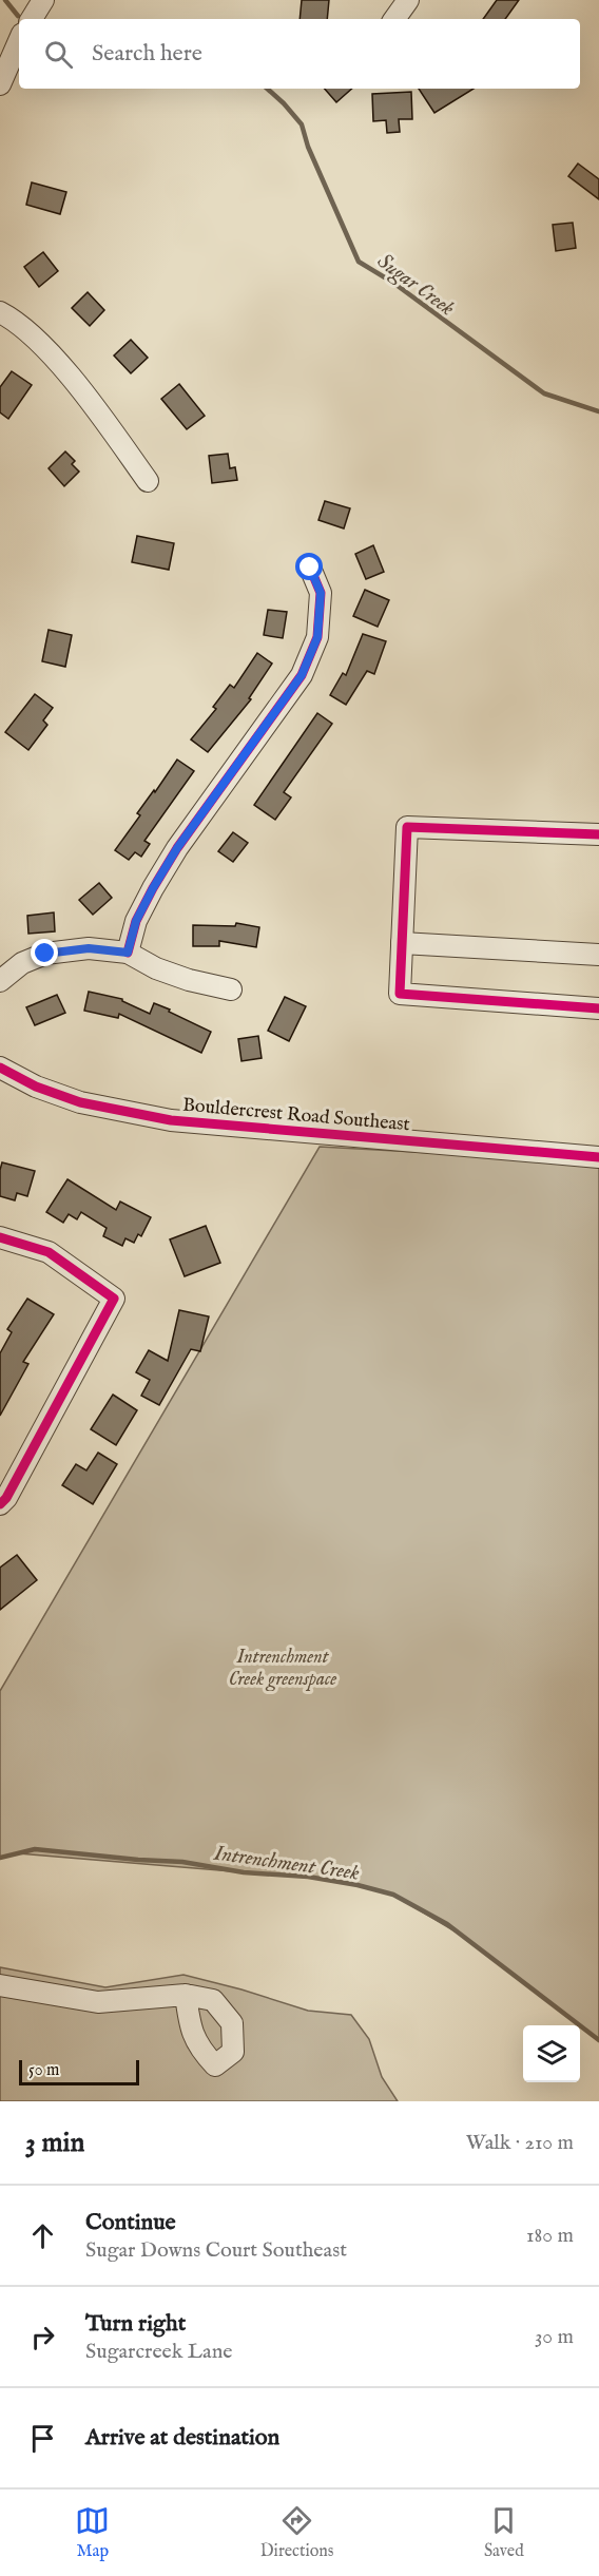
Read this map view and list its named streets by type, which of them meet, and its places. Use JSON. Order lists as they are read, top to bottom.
{
  "streets": {
    "street": ["Bouldercrest Road Southeast"]
  },
  "water": ["Sugar Creek", "Intrenchment Creek"],
  "parks": ["Intrenchment Creek greenspace"],
  "scale_bar": "50 m",
  "page": {
    "search": "Search here",
    "scale": "50 m",
    "heading": ["3 min", "Walk · 210 m"],
    "list": [
      ["Continue", "Sugar Downs Court Southeast", "180 m"],
      ["Turn right", "Sugarcreek Lane", "30 m"],
      "Arrive at destination"
    ],
    "nav": ["Map", "Directions", "Saved"]
  }
}
